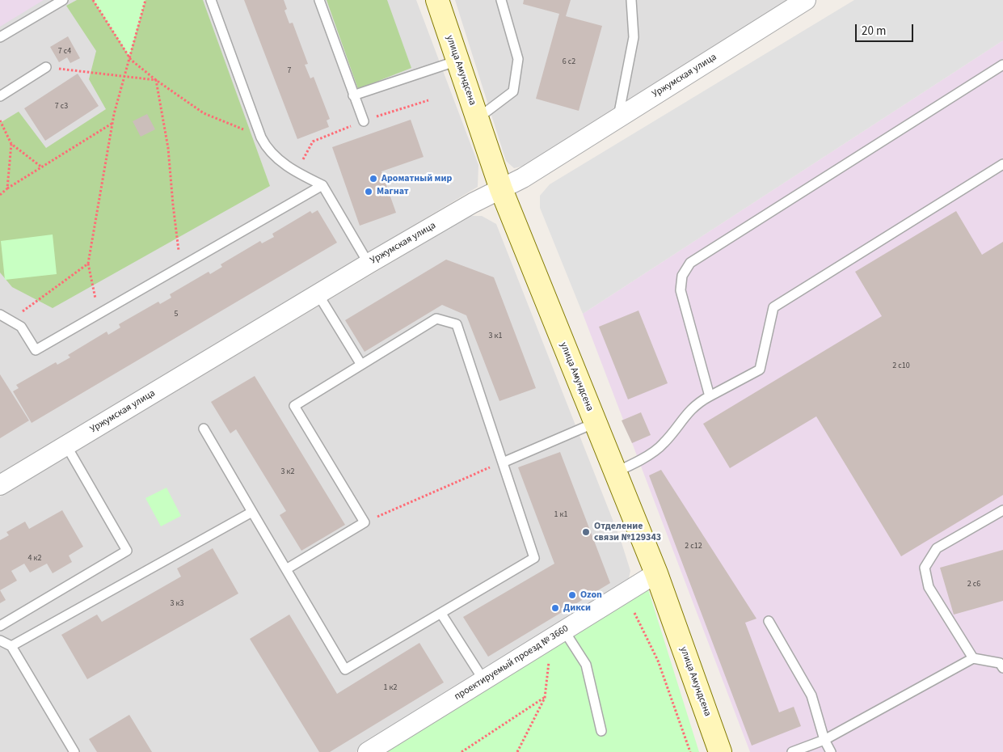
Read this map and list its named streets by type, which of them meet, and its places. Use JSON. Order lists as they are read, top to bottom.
{
  "streets": {
    "street": ["улица Амундсена", "Уржумская улица", "проектируемый проезд № 3660"]
  },
  "crossings": [
    ["улица Амундсена", "Уржумская улица"],
    ["улица Амундсена", "проектируемый проезд № 3660"]
  ],
  "places": [
    "Ароматный мир",
    "Магнат",
    "Отделение связи №129343",
    "Ozon",
    "Дикси"
  ],
  "house_numbers": [
    "7 с4",
    "6 с2",
    "7",
    "7 с3",
    "5",
    "3 к1",
    "2 с10",
    "3 к2",
    "1 к1",
    "2 с12",
    "4 к2",
    "2 с6",
    "3 к3",
    "1 к2"
  ],
  "scale_bar": "20 m"
}
